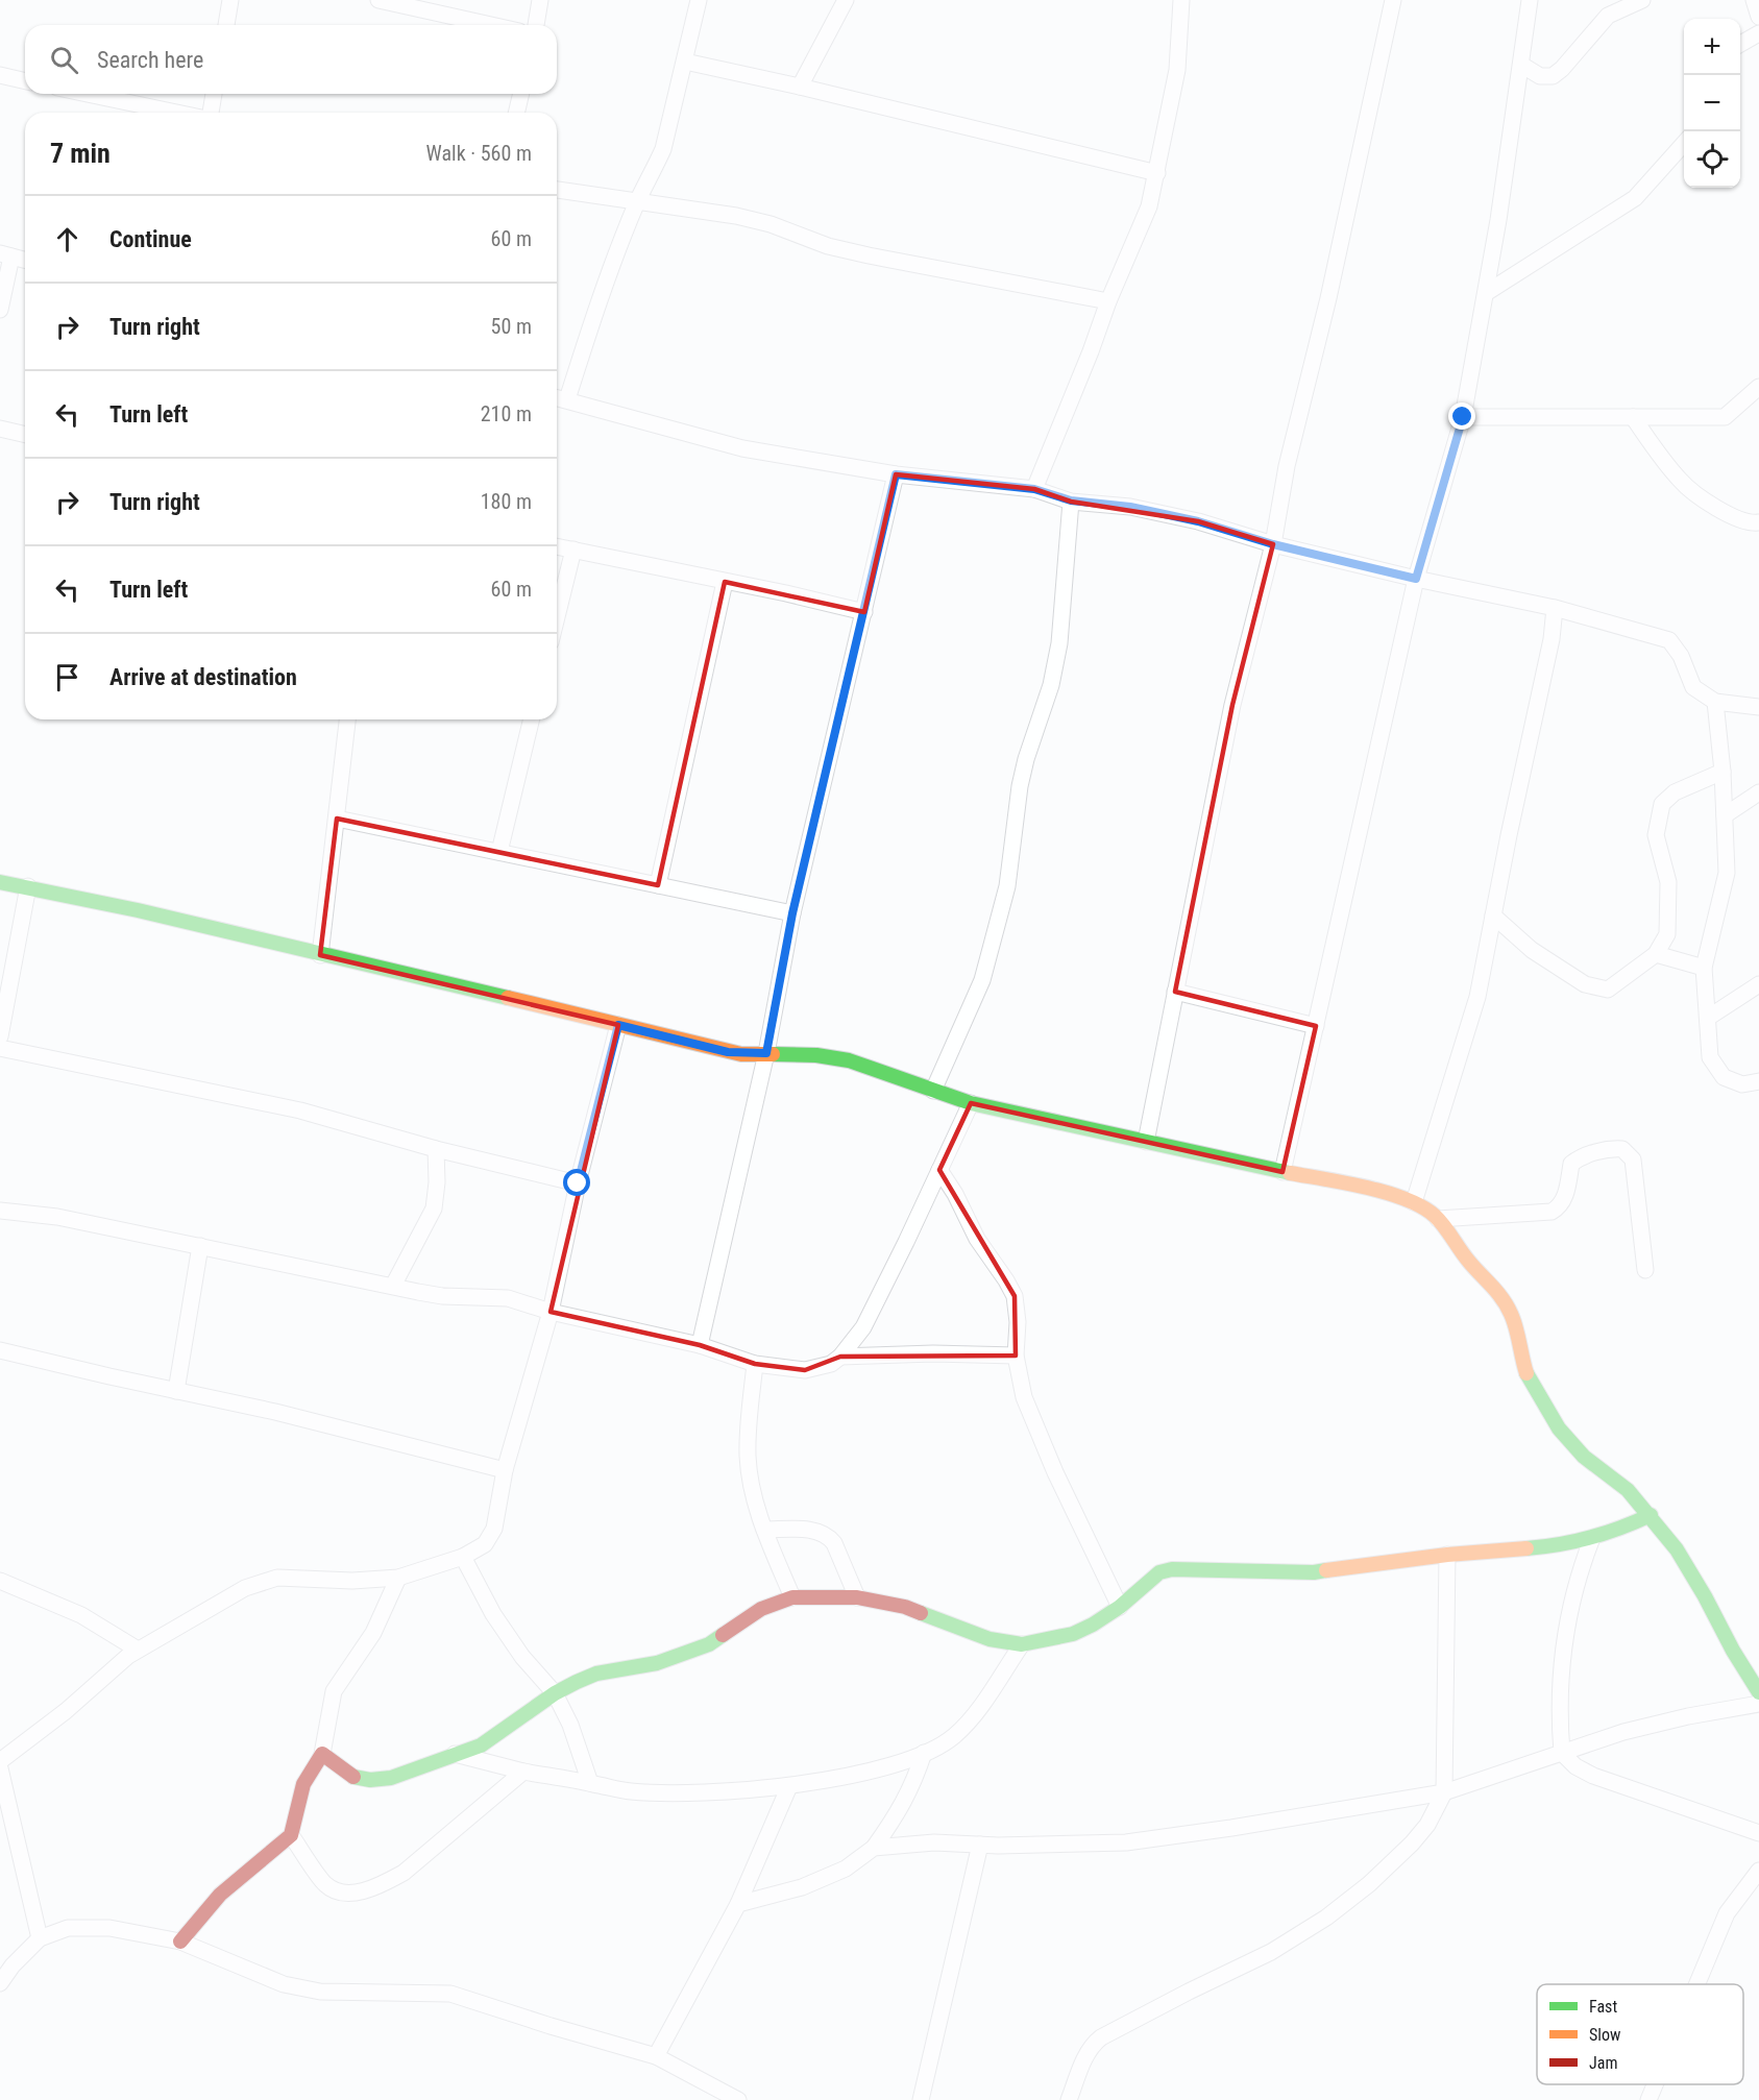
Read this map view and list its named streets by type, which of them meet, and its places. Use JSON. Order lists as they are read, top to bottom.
{
  "legend": ["Fast", "Slow", "Jam"],
  "page": {
    "map_buttons": ["+", "−"],
    "search": "Search here",
    "heading": ["7 min", "Walk · 560 m"],
    "list": [
      ["Continue", "60 m"],
      ["Turn right", "50 m"],
      ["Turn left", "210 m"],
      ["Turn right", "180 m"],
      ["Turn left", "60 m"],
      "Arrive at destination"
    ]
  }
}
